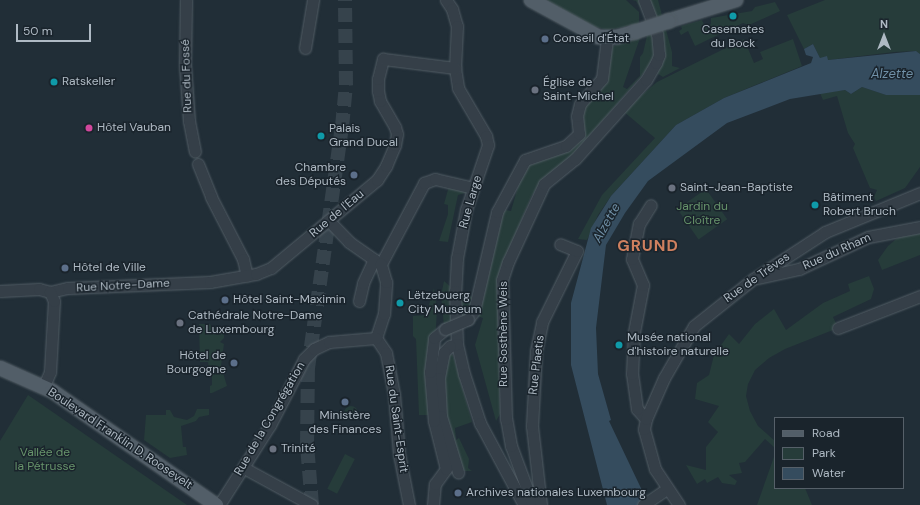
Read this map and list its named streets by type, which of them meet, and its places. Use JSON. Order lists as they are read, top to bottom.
{
  "streets": {
    "main road": ["Boulevard Franklin D. Roosevelt"],
    "street": [
      "Rue du Fossé",
      "Rue Large",
      "Rue de l'Eau",
      "Rue du Rham",
      "Rue de Trèves",
      "Rue Notre-Dame",
      "Rue Sosthène Weis",
      "Rue Plaetis",
      "Rue de la Congrégation",
      "Rue du Saint-Esprit"
    ]
  },
  "crossings": [
    ["Rue Large", "Rue de l'Eau"],
    ["Rue de l'Eau", "Rue Notre-Dame"],
    ["Rue du Rham", "Rue de Trèves"],
    ["Rue de la Congrégation", "Rue du Saint-Esprit"],
    ["Rue de la Congrégation", "Boulevard Franklin D. Roosevelt"]
  ],
  "districts": ["GRUND"],
  "water": ["Alzette"],
  "parks": ["Jardin du Cloître", "Vallée de la Pétrusse"],
  "places": [
    "Casemates du Bock",
    "Conseil d'État",
    "Ratskeller",
    "Église de Saint-Michel",
    "Hôtel Vauban",
    "Palais Grand Ducal",
    "Chambre des Députés",
    "Saint-Jean-Baptiste",
    "Bâtiment Robert Bruch",
    "Hôtel de Ville",
    "Hôtel Saint-Maximin",
    "Lëtzebuerg City Museum",
    "Cathédrale Notre-Dame de Luxembourg",
    "Musée national d'histoire naturelle",
    "Hôtel de Bourgogne",
    "Ministère des Finances",
    "Trinité",
    "Archives nationales Luxembourg"
  ],
  "legend": ["Road", "Park", "Water"],
  "scale_bar": "50 m",
  "north": "top"
}
